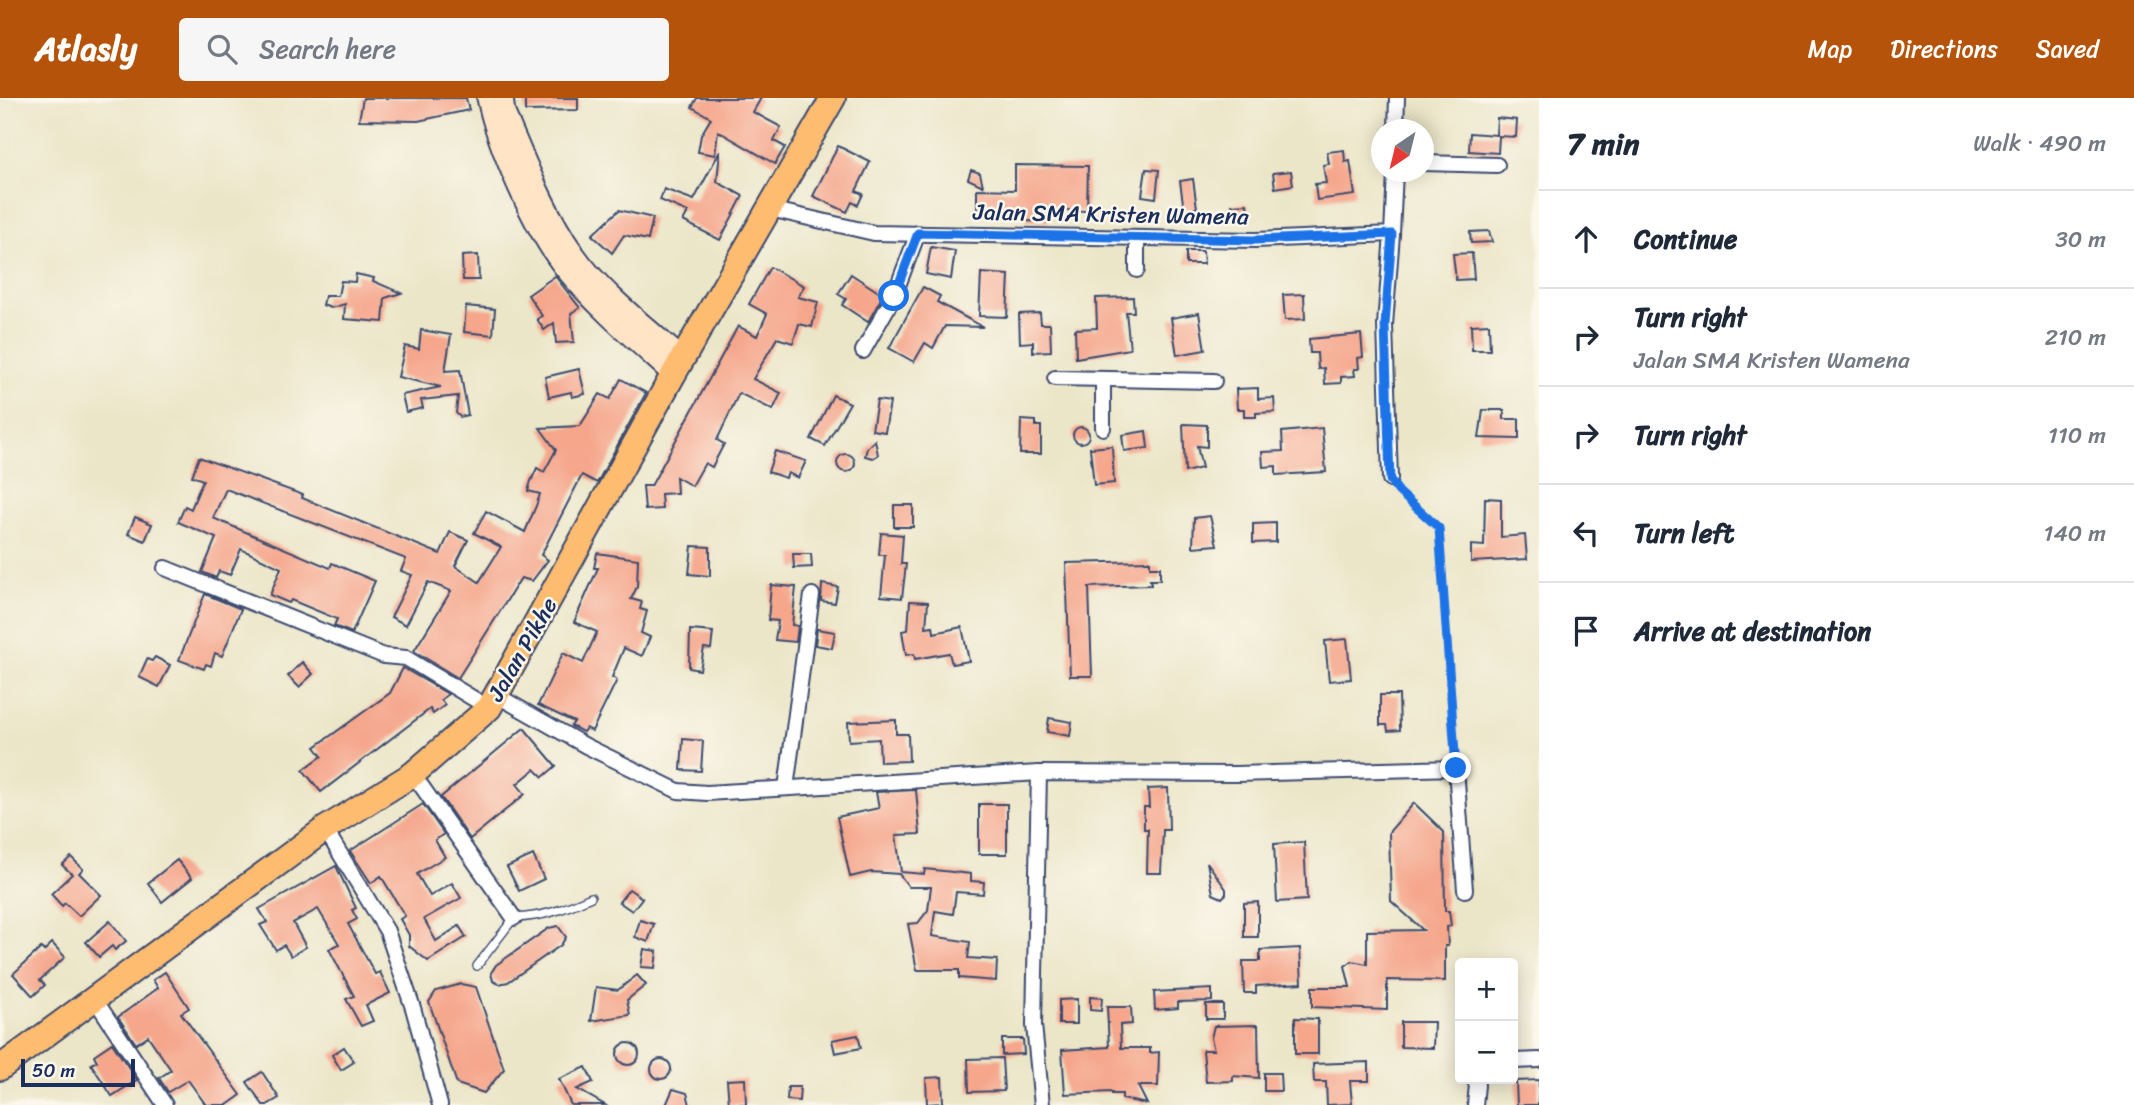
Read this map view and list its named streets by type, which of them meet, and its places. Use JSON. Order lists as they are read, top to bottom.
{
  "streets": {
    "highway": ["Jalan Pikhe"],
    "street": ["Jalan SMA Kristen Wamena"]
  },
  "crossings": [
    ["Jalan SMA Kristen Wamena", "Jalan Pikhe"]
  ],
  "scale_bar": "50 m",
  "north": "bottom left",
  "page": {
    "header": "Atlasly",
    "search": "Search here",
    "nav": ["Map", "Directions", "Saved"],
    "heading": ["7 min", "Walk · 490 m"],
    "list": [
      ["Continue", "30 m"],
      ["Turn right", "Jalan SMA Kristen Wamena", "210 m"],
      ["Turn right", "110 m"],
      ["Turn left", "140 m"],
      "Arrive at destination"
    ],
    "map_buttons": ["+", "−"],
    "scale": "50 m"
  }
}
